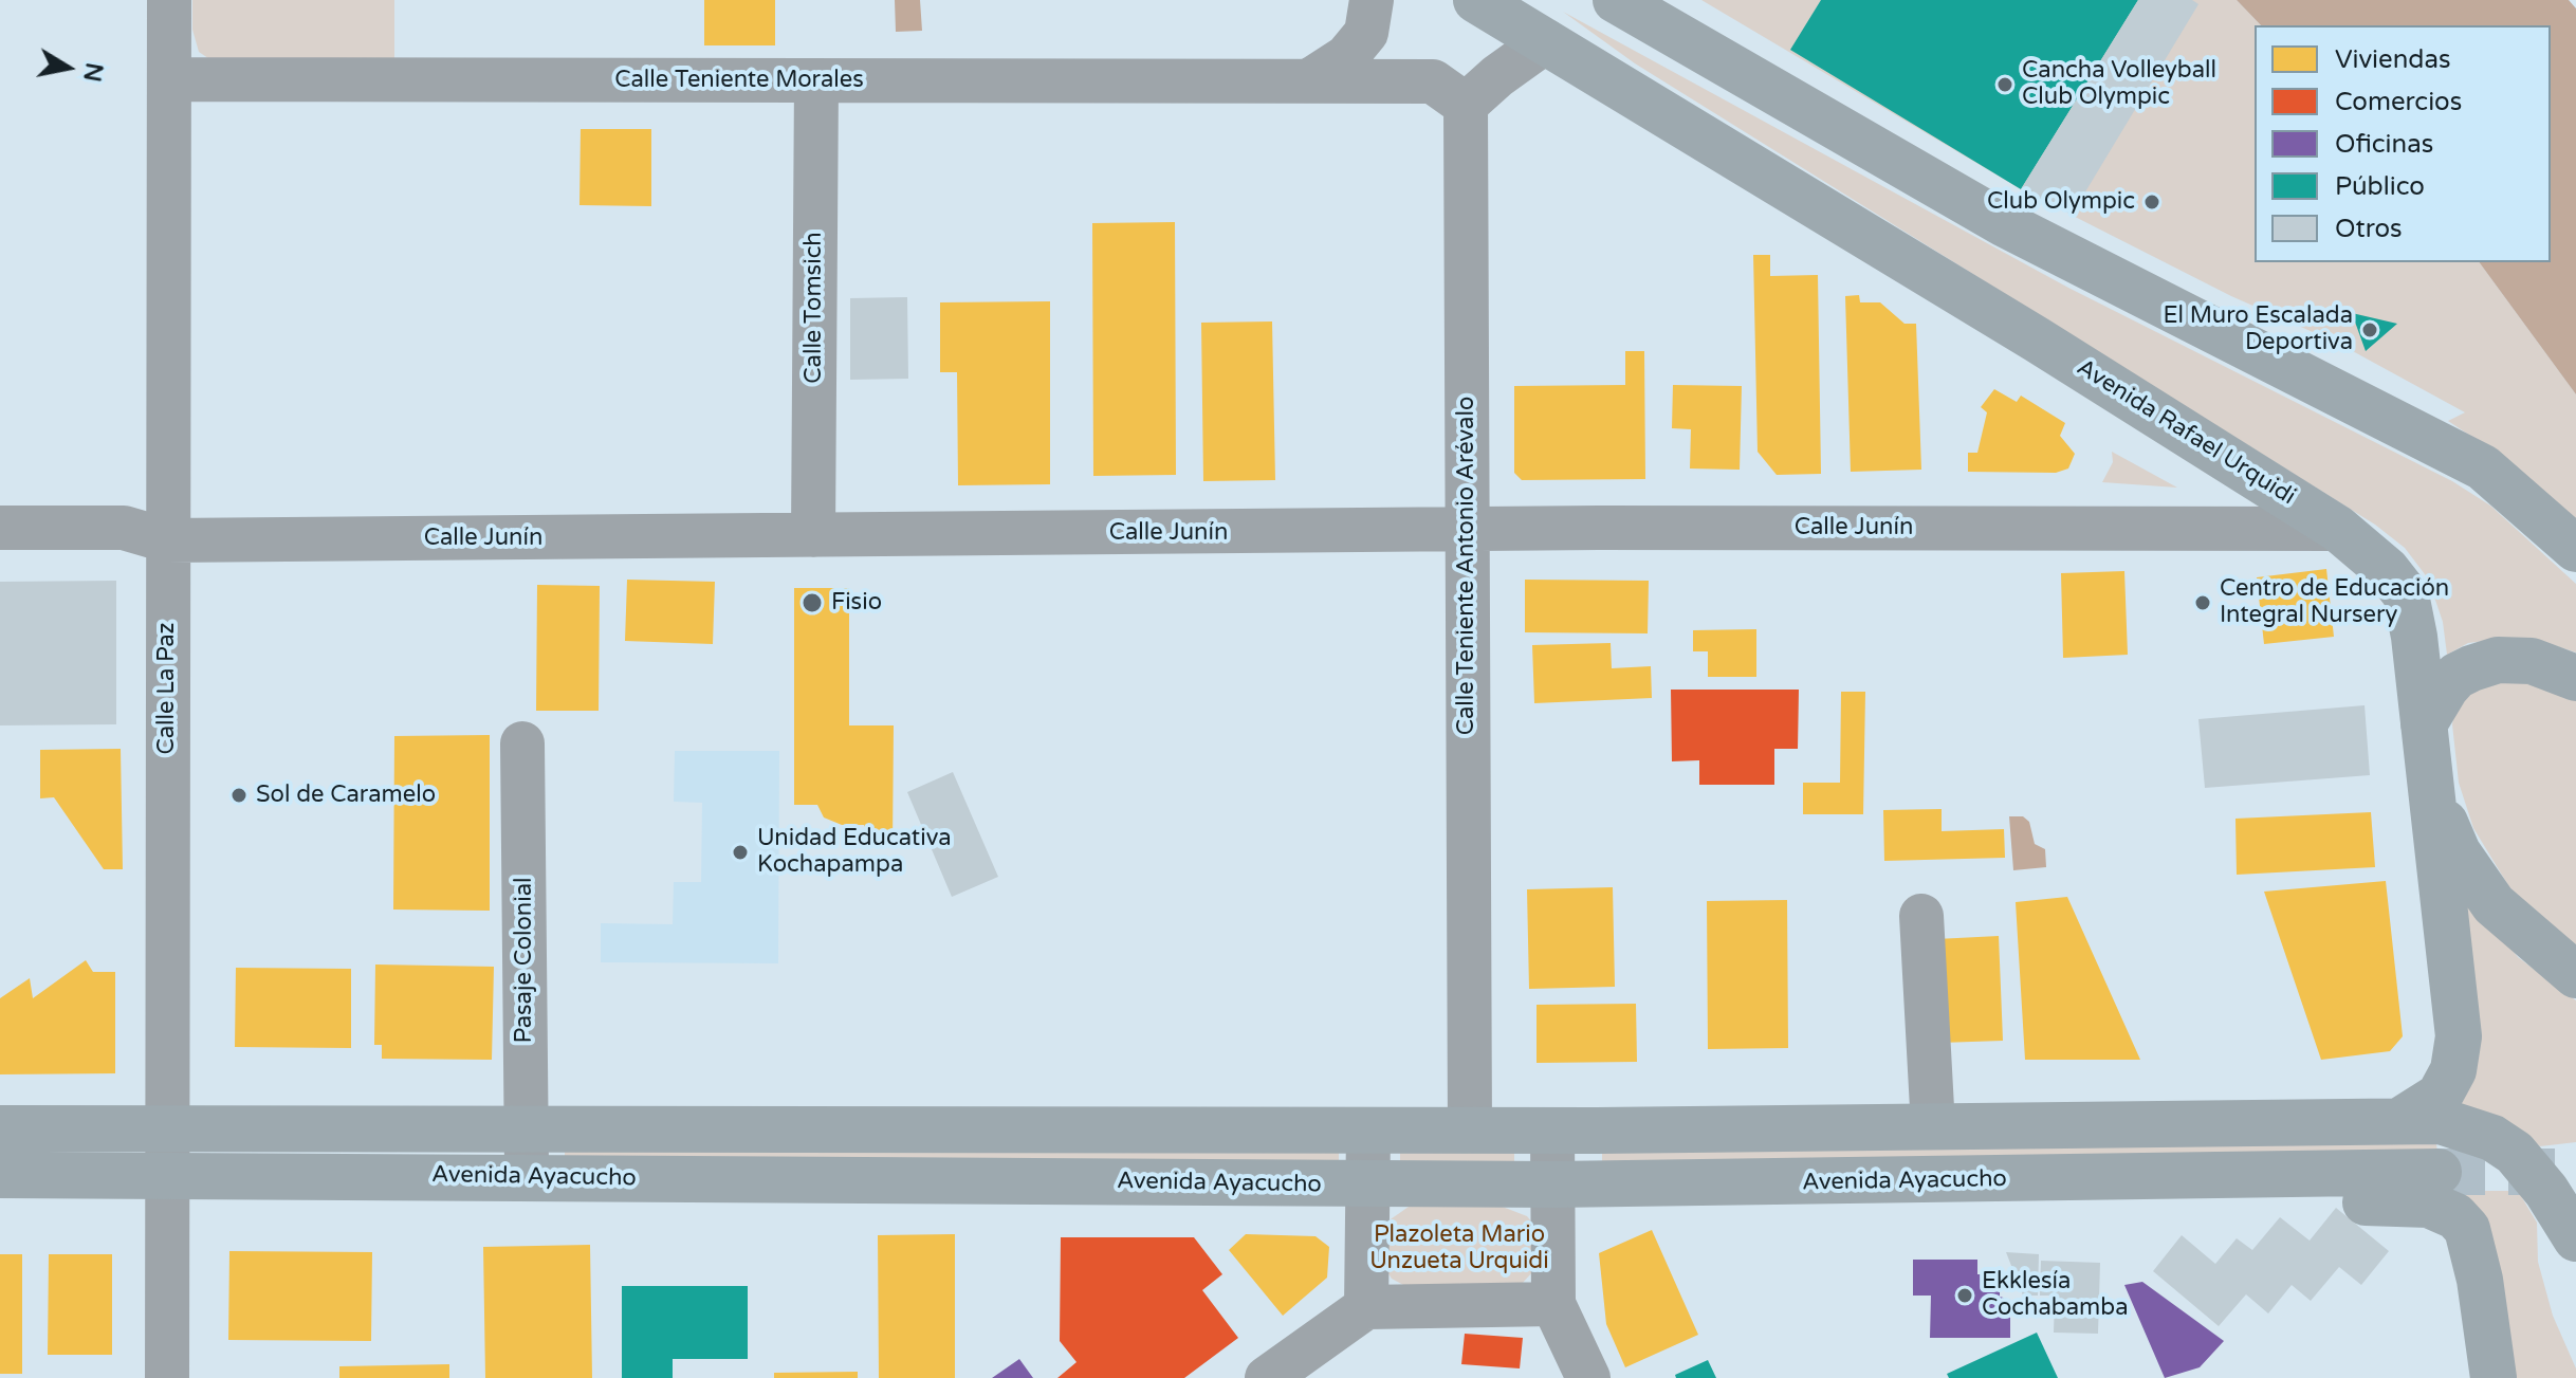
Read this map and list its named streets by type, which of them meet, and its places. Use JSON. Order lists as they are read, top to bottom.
{
  "streets": {
    "main road": ["Avenida Rafael Urquidi", "Avenida Ayacucho"],
    "street": [
      "Calle Teniente Morales",
      "Calle Tomsich",
      "Calle Junín",
      "Calle Teniente Antonio Arévalo",
      "Calle La Paz",
      "Pasaje Colonial"
    ]
  },
  "crossings": [
    ["Calle Teniente Morales", "Calle Tomsich"],
    ["Calle Teniente Morales", "Calle Teniente Antonio Arévalo"],
    ["Calle Teniente Morales", "Calle La Paz"],
    ["Calle Tomsich", "Calle Junín"],
    ["Avenida Rafael Urquidi", "Calle Junín"],
    ["Avenida Rafael Urquidi", "Avenida Ayacucho"],
    ["Calle Junín", "Calle Teniente Antonio Arévalo"],
    ["Calle Junín", "Calle La Paz"],
    ["Calle Teniente Antonio Arévalo", "Avenida Ayacucho"],
    ["Calle La Paz", "Avenida Ayacucho"],
    ["Pasaje Colonial", "Avenida Ayacucho"]
  ],
  "parks": ["Plazoleta Mario Unzueta Urquidi"],
  "places": [
    "Cancha Volleyball Club Olympic",
    "Club Olympic",
    "El Muro Escalada Deportiva",
    "Fisio",
    "Centro de Educación Integral Nursery",
    "Sol de Caramelo",
    "Unidad Educativa Kochapampa",
    "Ekklesía Cochabamba"
  ],
  "legend": [
    "Viviendas",
    "Comercios",
    "Oficinas",
    "Público",
    "Otros"
  ],
  "north": "right"
}
